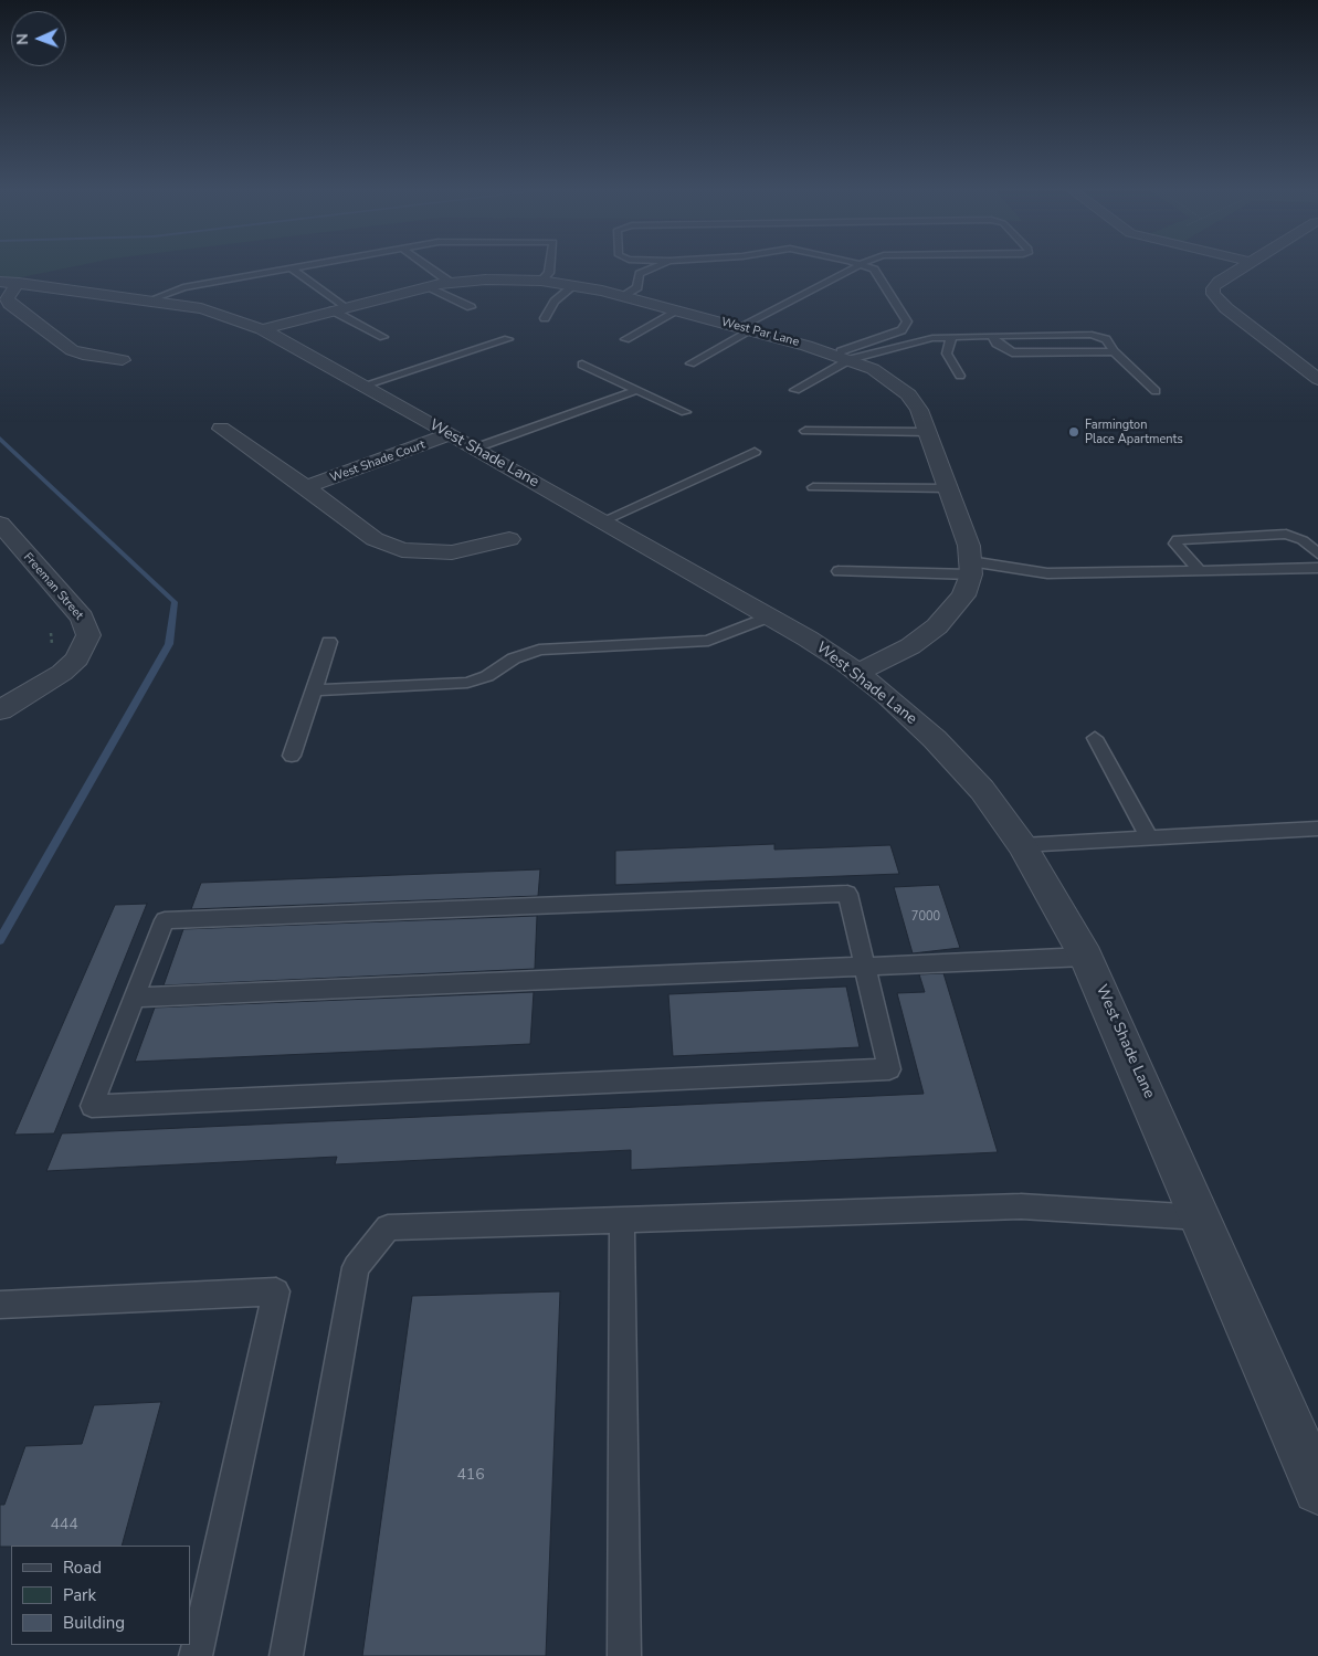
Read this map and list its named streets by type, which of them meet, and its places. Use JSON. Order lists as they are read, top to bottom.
{
  "streets": {
    "street": [
      "West Par Lane",
      "West Shade Lane",
      "West Shade Court",
      "Freeman Street"
    ]
  },
  "crossings": [
    ["West Par Lane", "West Shade Lane"],
    ["West Shade Lane", "West Shade Court"]
  ],
  "places": ["Farmington Place Apartments"],
  "house_numbers": ["7000", "416", "444"],
  "legend": ["Road", "Park", "Building"],
  "north": "left"
}
